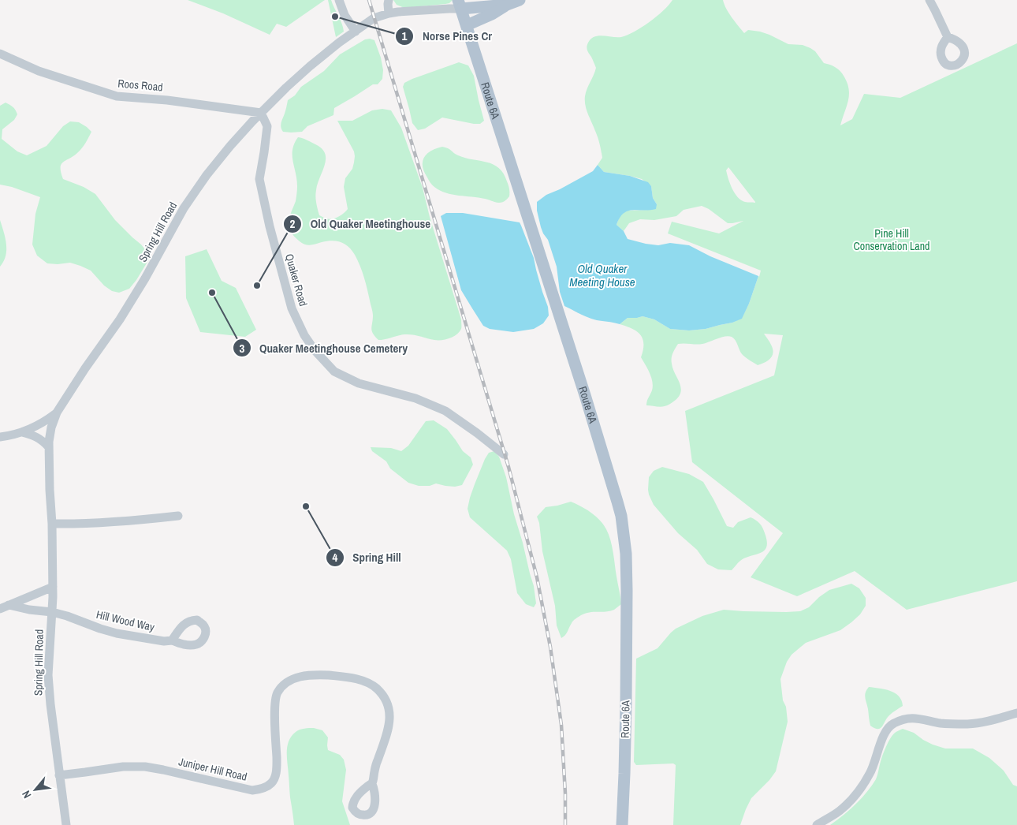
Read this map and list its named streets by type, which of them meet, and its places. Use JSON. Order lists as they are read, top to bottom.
{
  "streets": {
    "main road": ["Route 6A"],
    "street": [
      "Roos Road",
      "Spring Hill Road",
      "Quaker Road",
      "Hill Wood Way",
      "Juniper Hill Road"
    ]
  },
  "crossings": [
    ["Roos Road", "Spring Hill Road"],
    ["Roos Road", "Quaker Road"],
    ["Route 6A", "Spring Hill Road"],
    ["Spring Hill Road", "Quaker Road"],
    ["Spring Hill Road", "Hill Wood Way"],
    ["Spring Hill Road", "Juniper Hill Road"]
  ],
  "water": ["Old Quaker Meeting House"],
  "parks": ["Pine Hill Conservation Land"],
  "places": [
    "Norse Pines Cr",
    "Old Quaker Meetinghouse",
    "Quaker Meetinghouse Cemetery",
    "Spring Hill"
  ],
  "north": "bottom left"
}
